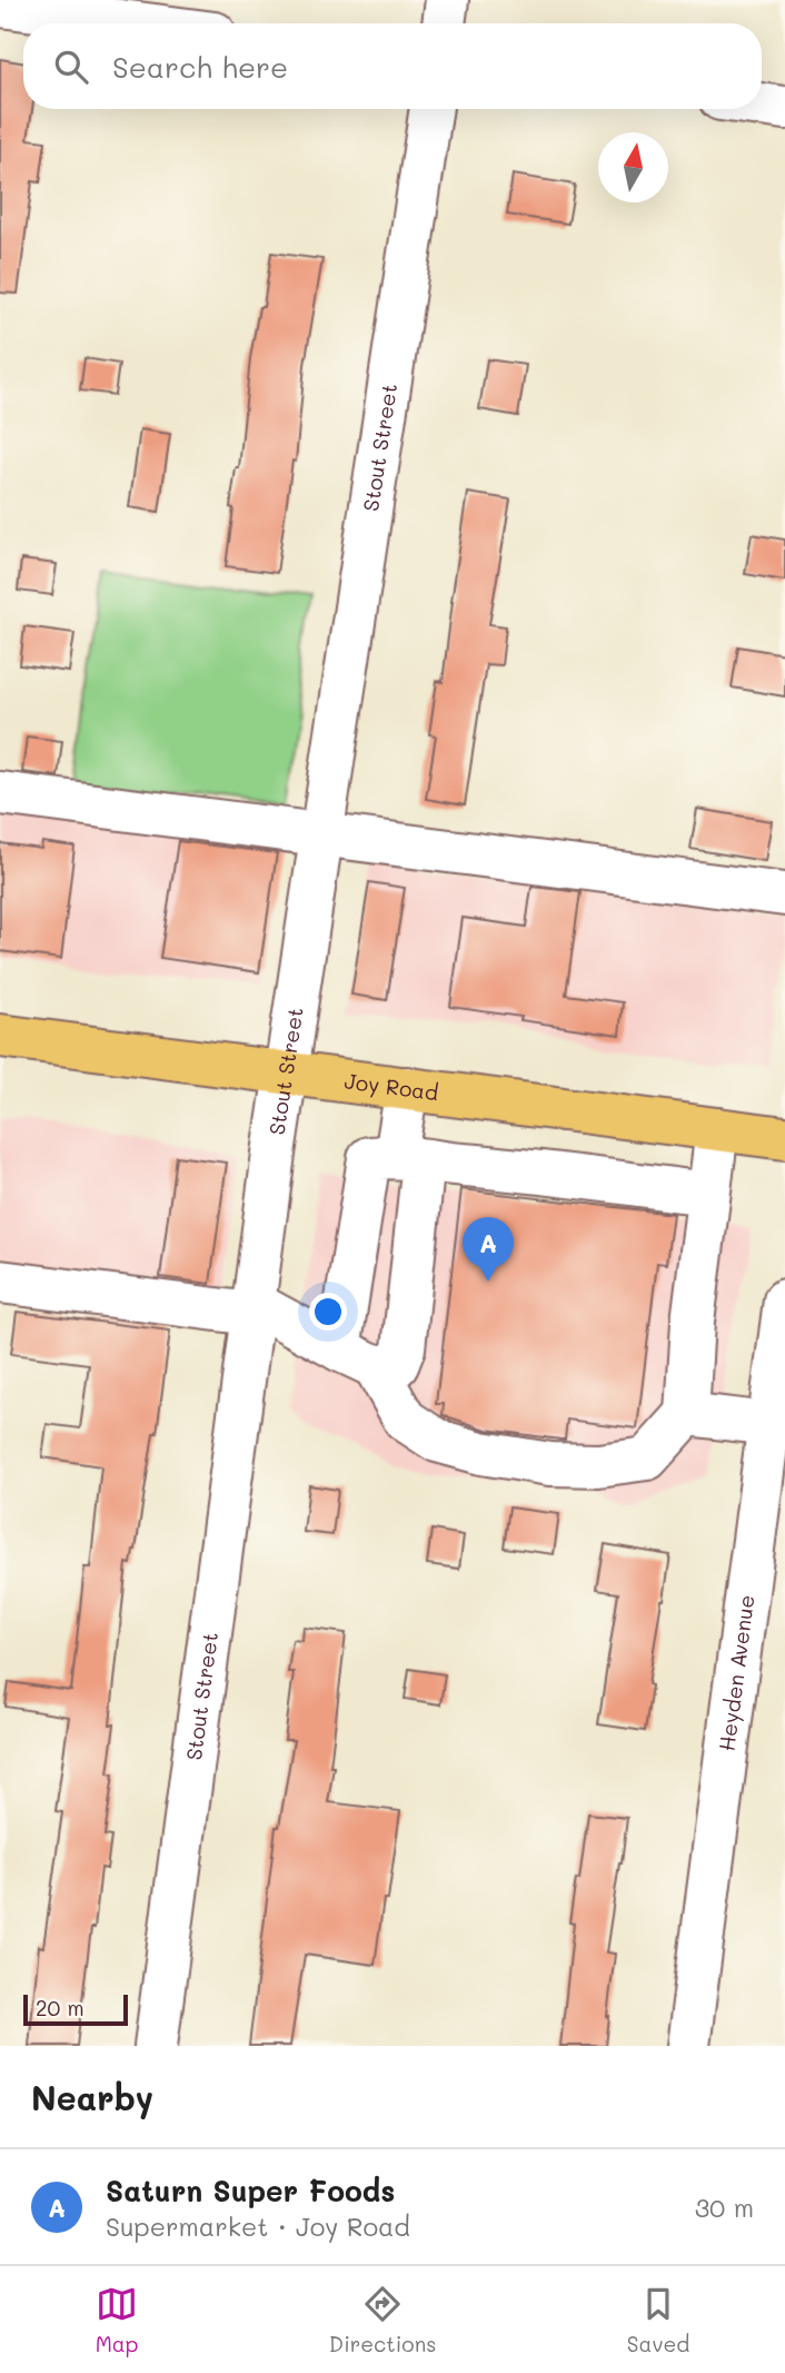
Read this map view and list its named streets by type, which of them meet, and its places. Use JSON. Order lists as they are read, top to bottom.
{
  "streets": {
    "main road": ["Joy Road"],
    "street": ["Stout Street", "Heyden Avenue"]
  },
  "crossings": [
    ["Stout Street", "Joy Road"]
  ],
  "scale_bar": "20 m",
  "north": "top",
  "page": {
    "search": "Search here",
    "pins": "A",
    "scale": "20 m",
    "heading": "Nearby",
    "list": [
      {
        "mark": "A",
        "name": "Saturn Super Foods",
        "note": "Supermarket · Joy Road",
        "value": "30 m"
      }
    ],
    "nav": ["Map", "Directions", "Saved"]
  }
}
